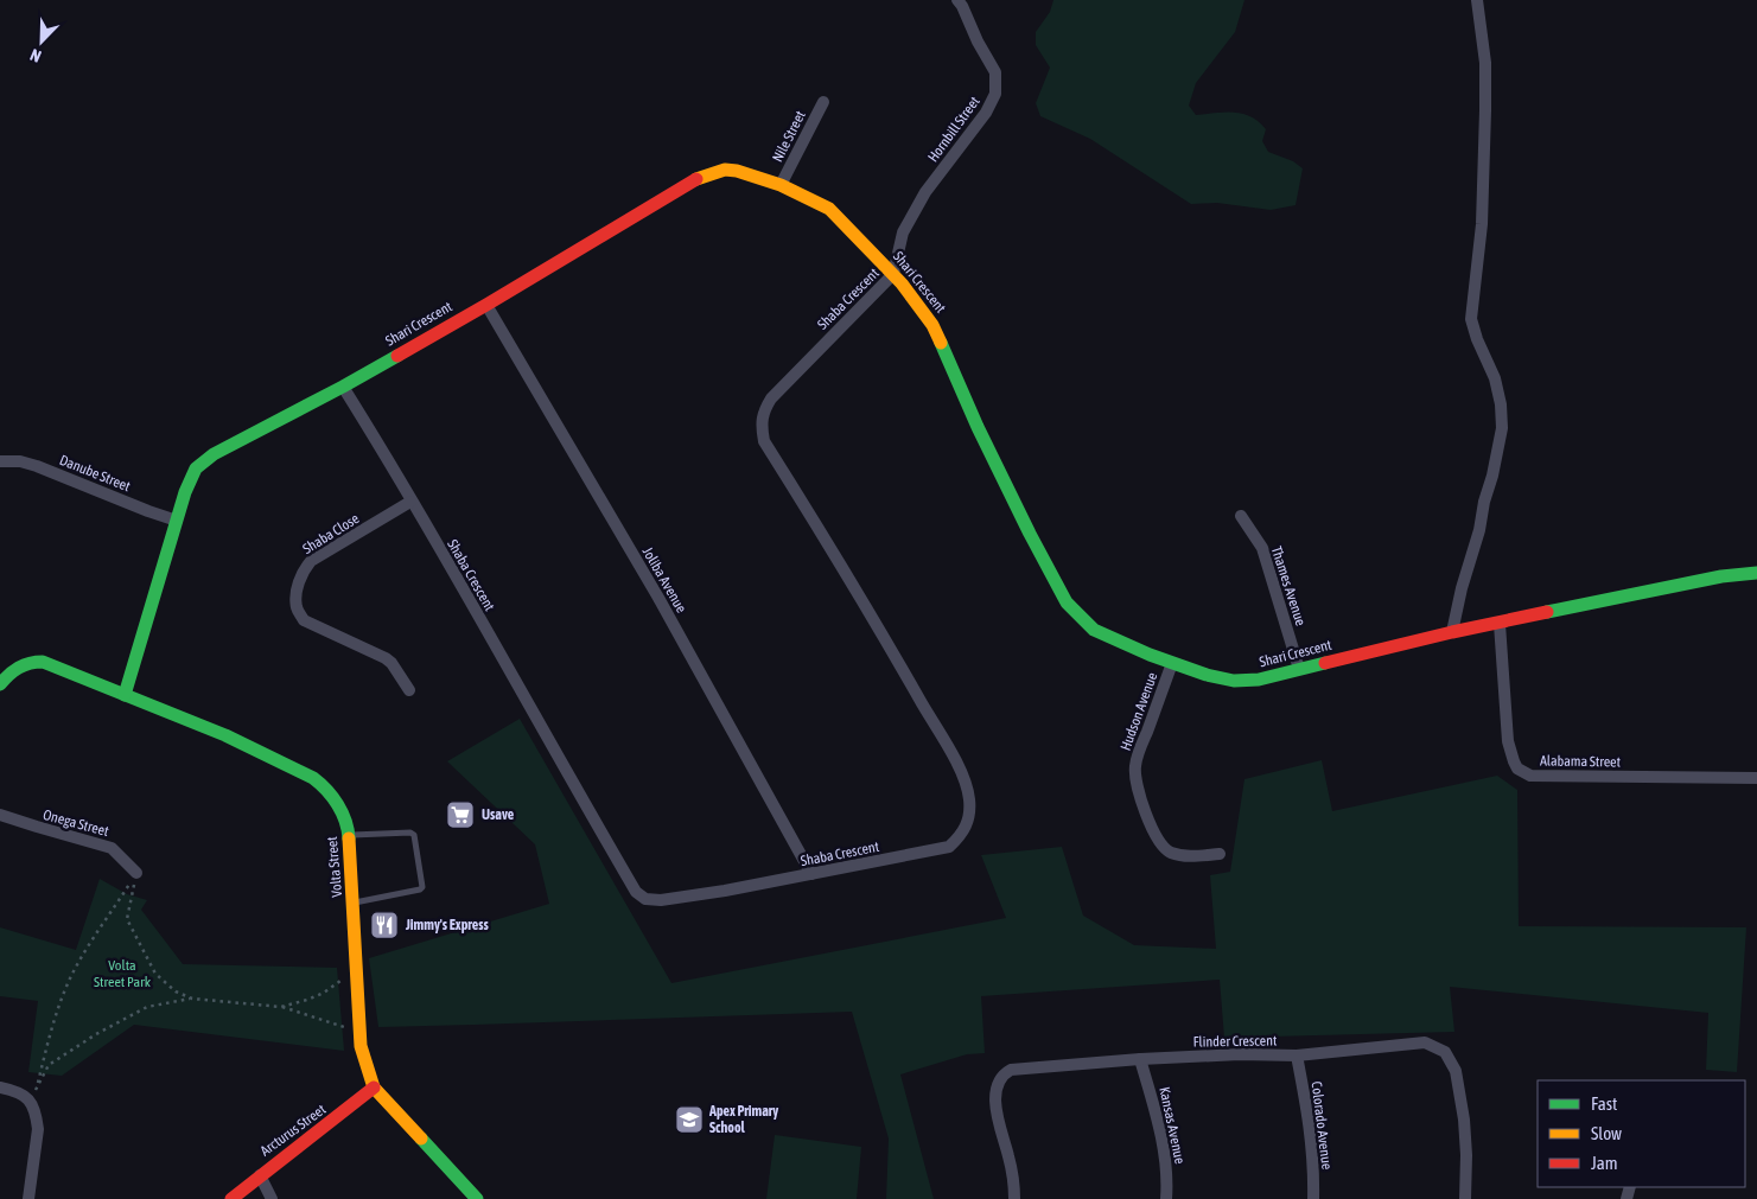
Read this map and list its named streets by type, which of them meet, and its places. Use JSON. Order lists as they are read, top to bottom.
{
  "streets": {
    "street": [
      "Hornbill Street",
      "Nile Street",
      "Shari Crescent",
      "Shaba Crescent",
      "Danube Street",
      "Shaba Close",
      "Joliba Avenue",
      "Thames Avenue",
      "Hudson Avenue",
      "Alabama Street",
      "Onega Street",
      "Volta Street",
      "Flinder Crescent",
      "Kansas Avenue",
      "Colorado Avenue",
      "Arcturus Street"
    ]
  },
  "crossings": [
    ["Hornbill Street", "Shari Crescent"],
    ["Hornbill Street", "Shaba Crescent"],
    ["Nile Street", "Shari Crescent"],
    ["Shari Crescent", "Shaba Crescent"],
    ["Shari Crescent", "Danube Street"],
    ["Shari Crescent", "Joliba Avenue"],
    ["Shari Crescent", "Thames Avenue"],
    ["Shari Crescent", "Hudson Avenue"],
    ["Shari Crescent", "Alabama Street"],
    ["Shari Crescent", "Volta Street"],
    ["Shaba Crescent", "Shaba Close"],
    ["Shaba Crescent", "Joliba Avenue"],
    ["Volta Street", "Arcturus Street"],
    ["Flinder Crescent", "Kansas Avenue"],
    ["Flinder Crescent", "Colorado Avenue"]
  ],
  "parks": ["Volta Street Park"],
  "places": {
    "supermarket": ["Usave"],
    "restaurant": ["Jimmy's Express"],
    "school or university": ["Apex Primary School"]
  },
  "legend": ["Fast", "Slow", "Jam"],
  "north": "bottom left"
}
